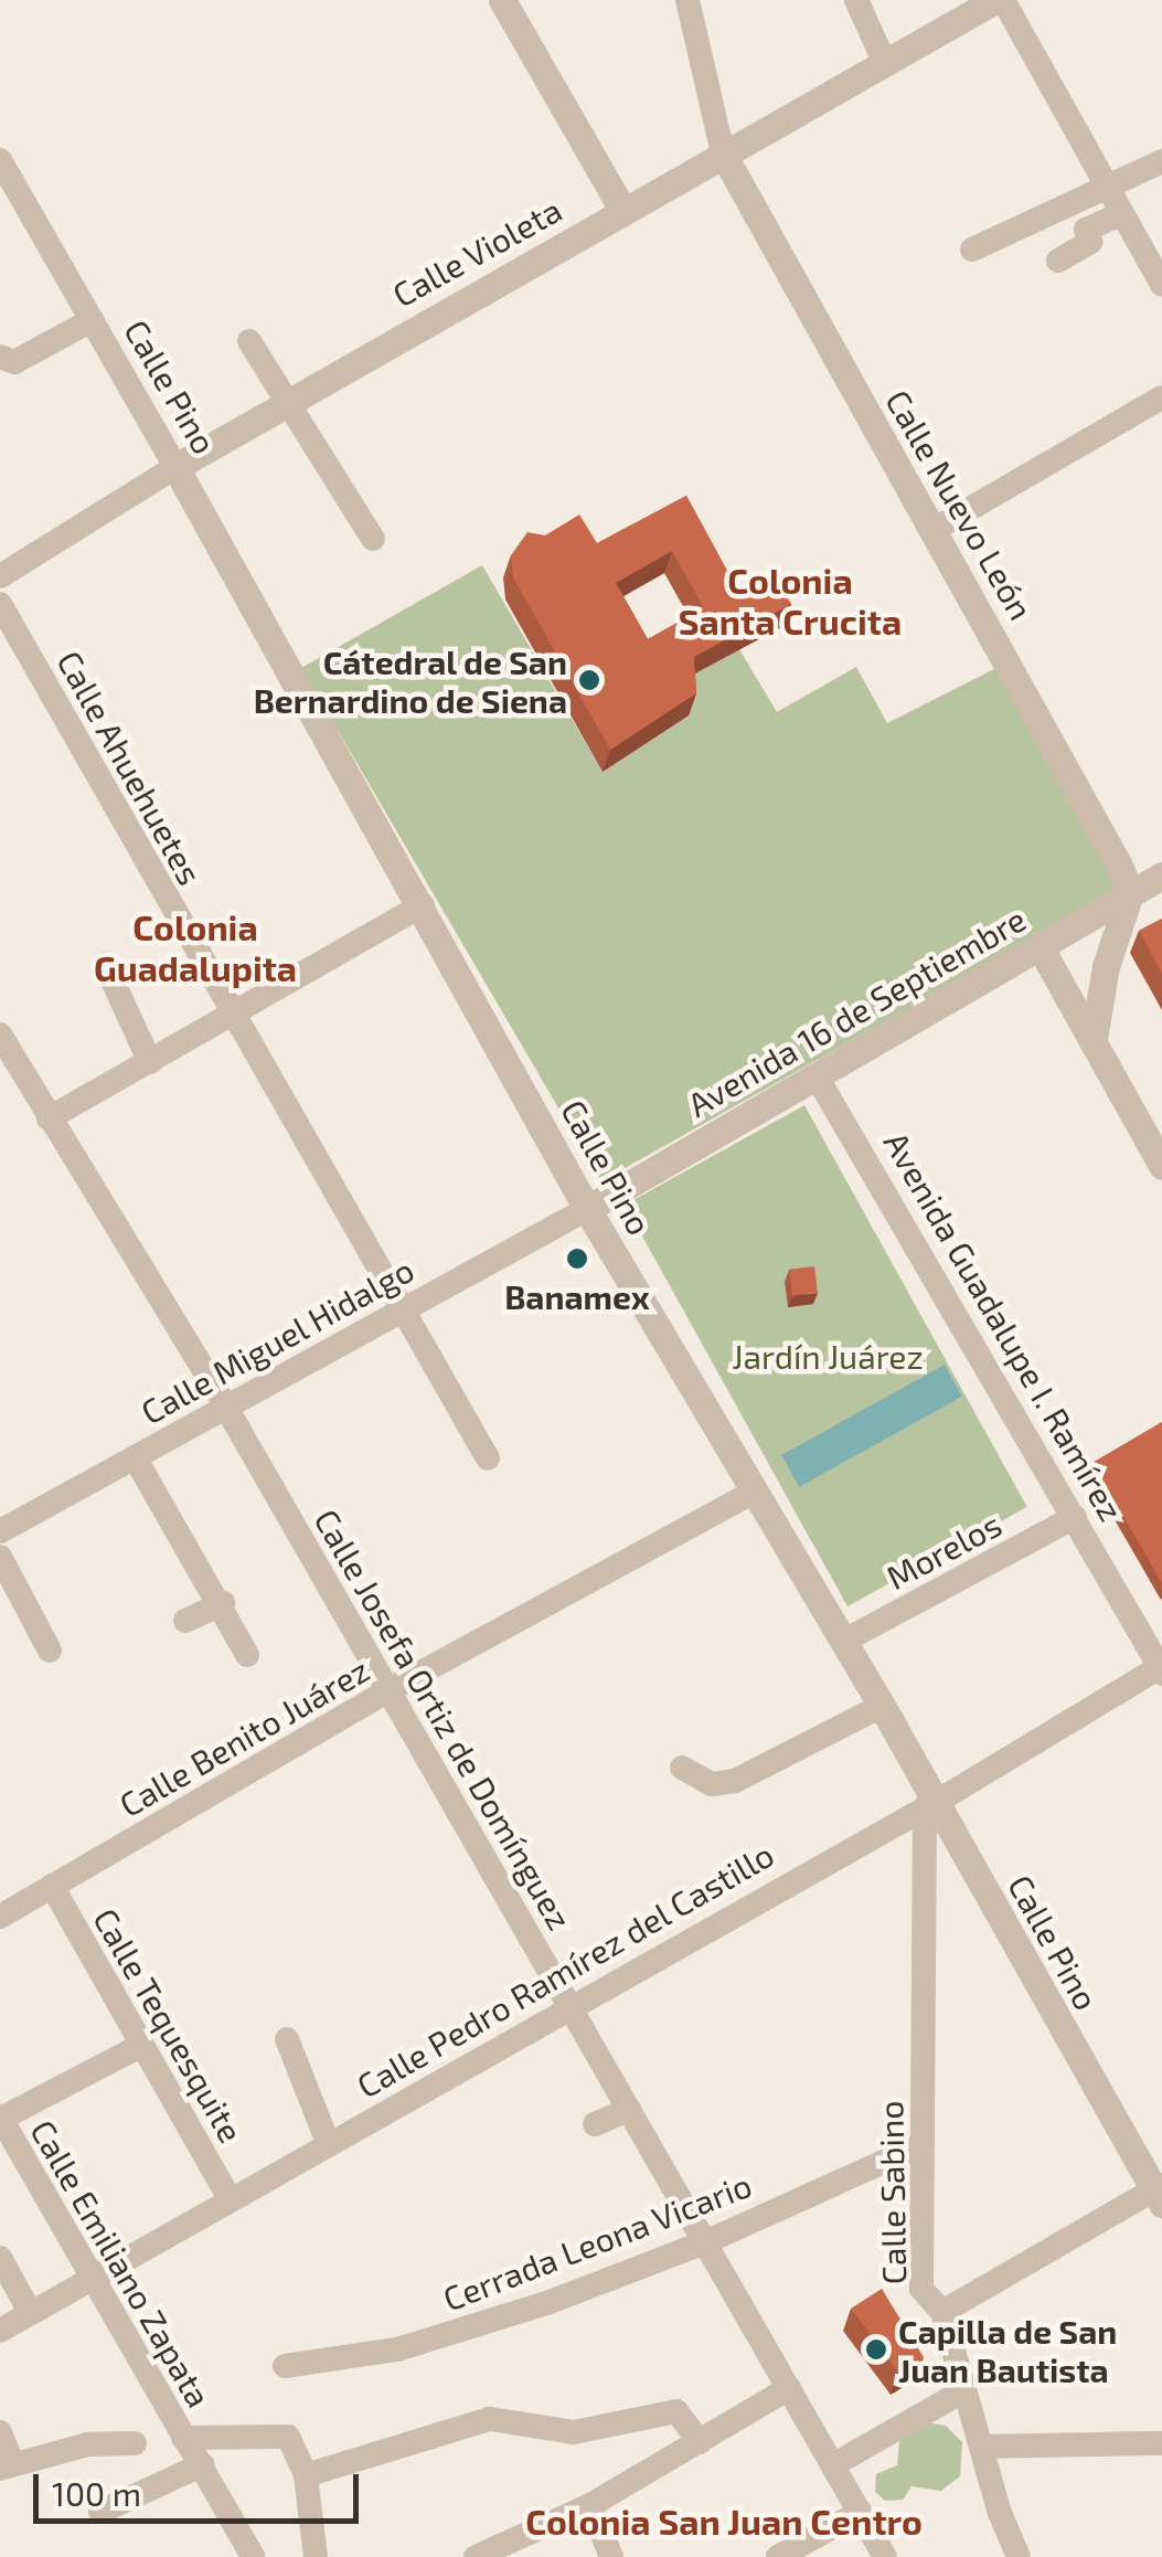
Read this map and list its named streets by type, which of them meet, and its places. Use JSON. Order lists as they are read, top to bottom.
{
  "streets": {
    "street": [
      "Calle Violeta",
      "Calle Pino",
      "Calle Nuevo León",
      "Calle Ahuehuetes",
      "Avenida 16 de Septiembre",
      "Avenida Guadalupe I. Ramírez",
      "Calle Miguel Hidalgo",
      "Morelos",
      "Calle Josefa Ortiz de Domínguez",
      "Calle Benito Juárez",
      "Calle Pedro Ramírez del Castillo",
      "Calle Tequesquite",
      "Calle Sabino",
      "Cerrada Leona Vicario",
      "Calle Emiliano Zapata"
    ]
  },
  "crossings": [
    ["Calle Violeta", "Calle Pino"],
    ["Calle Violeta", "Calle Nuevo León"],
    ["Calle Pino", "Avenida 16 de Septiembre"],
    ["Calle Pino", "Calle Miguel Hidalgo"],
    ["Calle Pino", "Morelos"],
    ["Calle Pino", "Calle Benito Juárez"],
    ["Calle Pino", "Calle Pedro Ramírez del Castillo"],
    ["Calle Pino", "Calle Sabino"],
    ["Calle Nuevo León", "Avenida 16 de Septiembre"],
    ["Calle Ahuehuetes", "Calle Miguel Hidalgo"],
    ["Avenida 16 de Septiembre", "Avenida Guadalupe I. Ramírez"],
    ["Avenida 16 de Septiembre", "Calle Miguel Hidalgo"],
    ["Avenida Guadalupe I. Ramírez", "Morelos"],
    ["Avenida Guadalupe I. Ramírez", "Calle Pedro Ramírez del Castillo"],
    ["Calle Miguel Hidalgo", "Calle Josefa Ortiz de Domínguez"],
    ["Calle Josefa Ortiz de Domínguez", "Calle Benito Juárez"],
    ["Calle Josefa Ortiz de Domínguez", "Calle Pedro Ramírez del Castillo"],
    ["Calle Josefa Ortiz de Domínguez", "Cerrada Leona Vicario"],
    ["Calle Benito Juárez", "Calle Tequesquite"],
    ["Calle Pedro Ramírez del Castillo", "Calle Tequesquite"],
    ["Calle Pedro Ramírez del Castillo", "Calle Sabino"],
    ["Calle Pedro Ramírez del Castillo", "Calle Emiliano Zapata"],
    ["Calle Sabino", "Cerrada Leona Vicario"]
  ],
  "districts": ["Colonia Santa Crucita", "Colonia Guadalupita", "Colonia San Juan Centro"],
  "parks": ["Jardín Juárez"],
  "places": ["Cátedral de San Bernardino de Siena", "Banamex", "Capilla de San Juan Bautista"],
  "scale_bar": "100 m"
}
